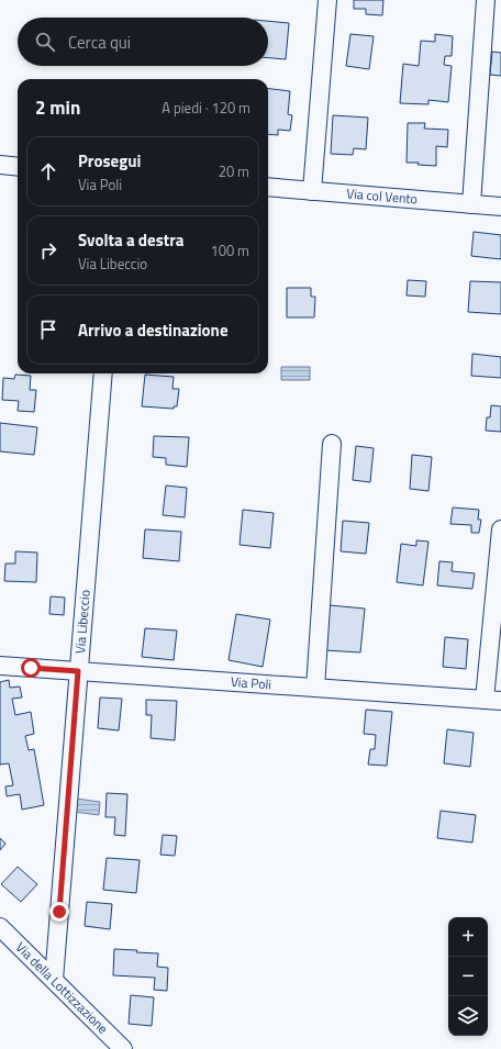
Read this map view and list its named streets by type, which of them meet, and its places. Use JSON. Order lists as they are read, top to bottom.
{
  "streets": {
    "street": [
      "Via col Vento",
      "Via Libeccio",
      "Via Poli",
      "Via della Lottizzazione"
    ]
  },
  "crossings": [
    ["Via Libeccio", "Via Poli"],
    ["Via Libeccio", "Via della Lottizzazione"]
  ],
  "page": {
    "search": "Cerca qui",
    "heading": ["2 min", "A piedi · 120 m"],
    "list": [
      ["Prosegui", "Via Poli", "20 m"],
      ["Svolta a destra", "Via Libeccio", "100 m"],
      "Arrivo a destinazione"
    ],
    "map_buttons": ["+", "−"]
  }
}
